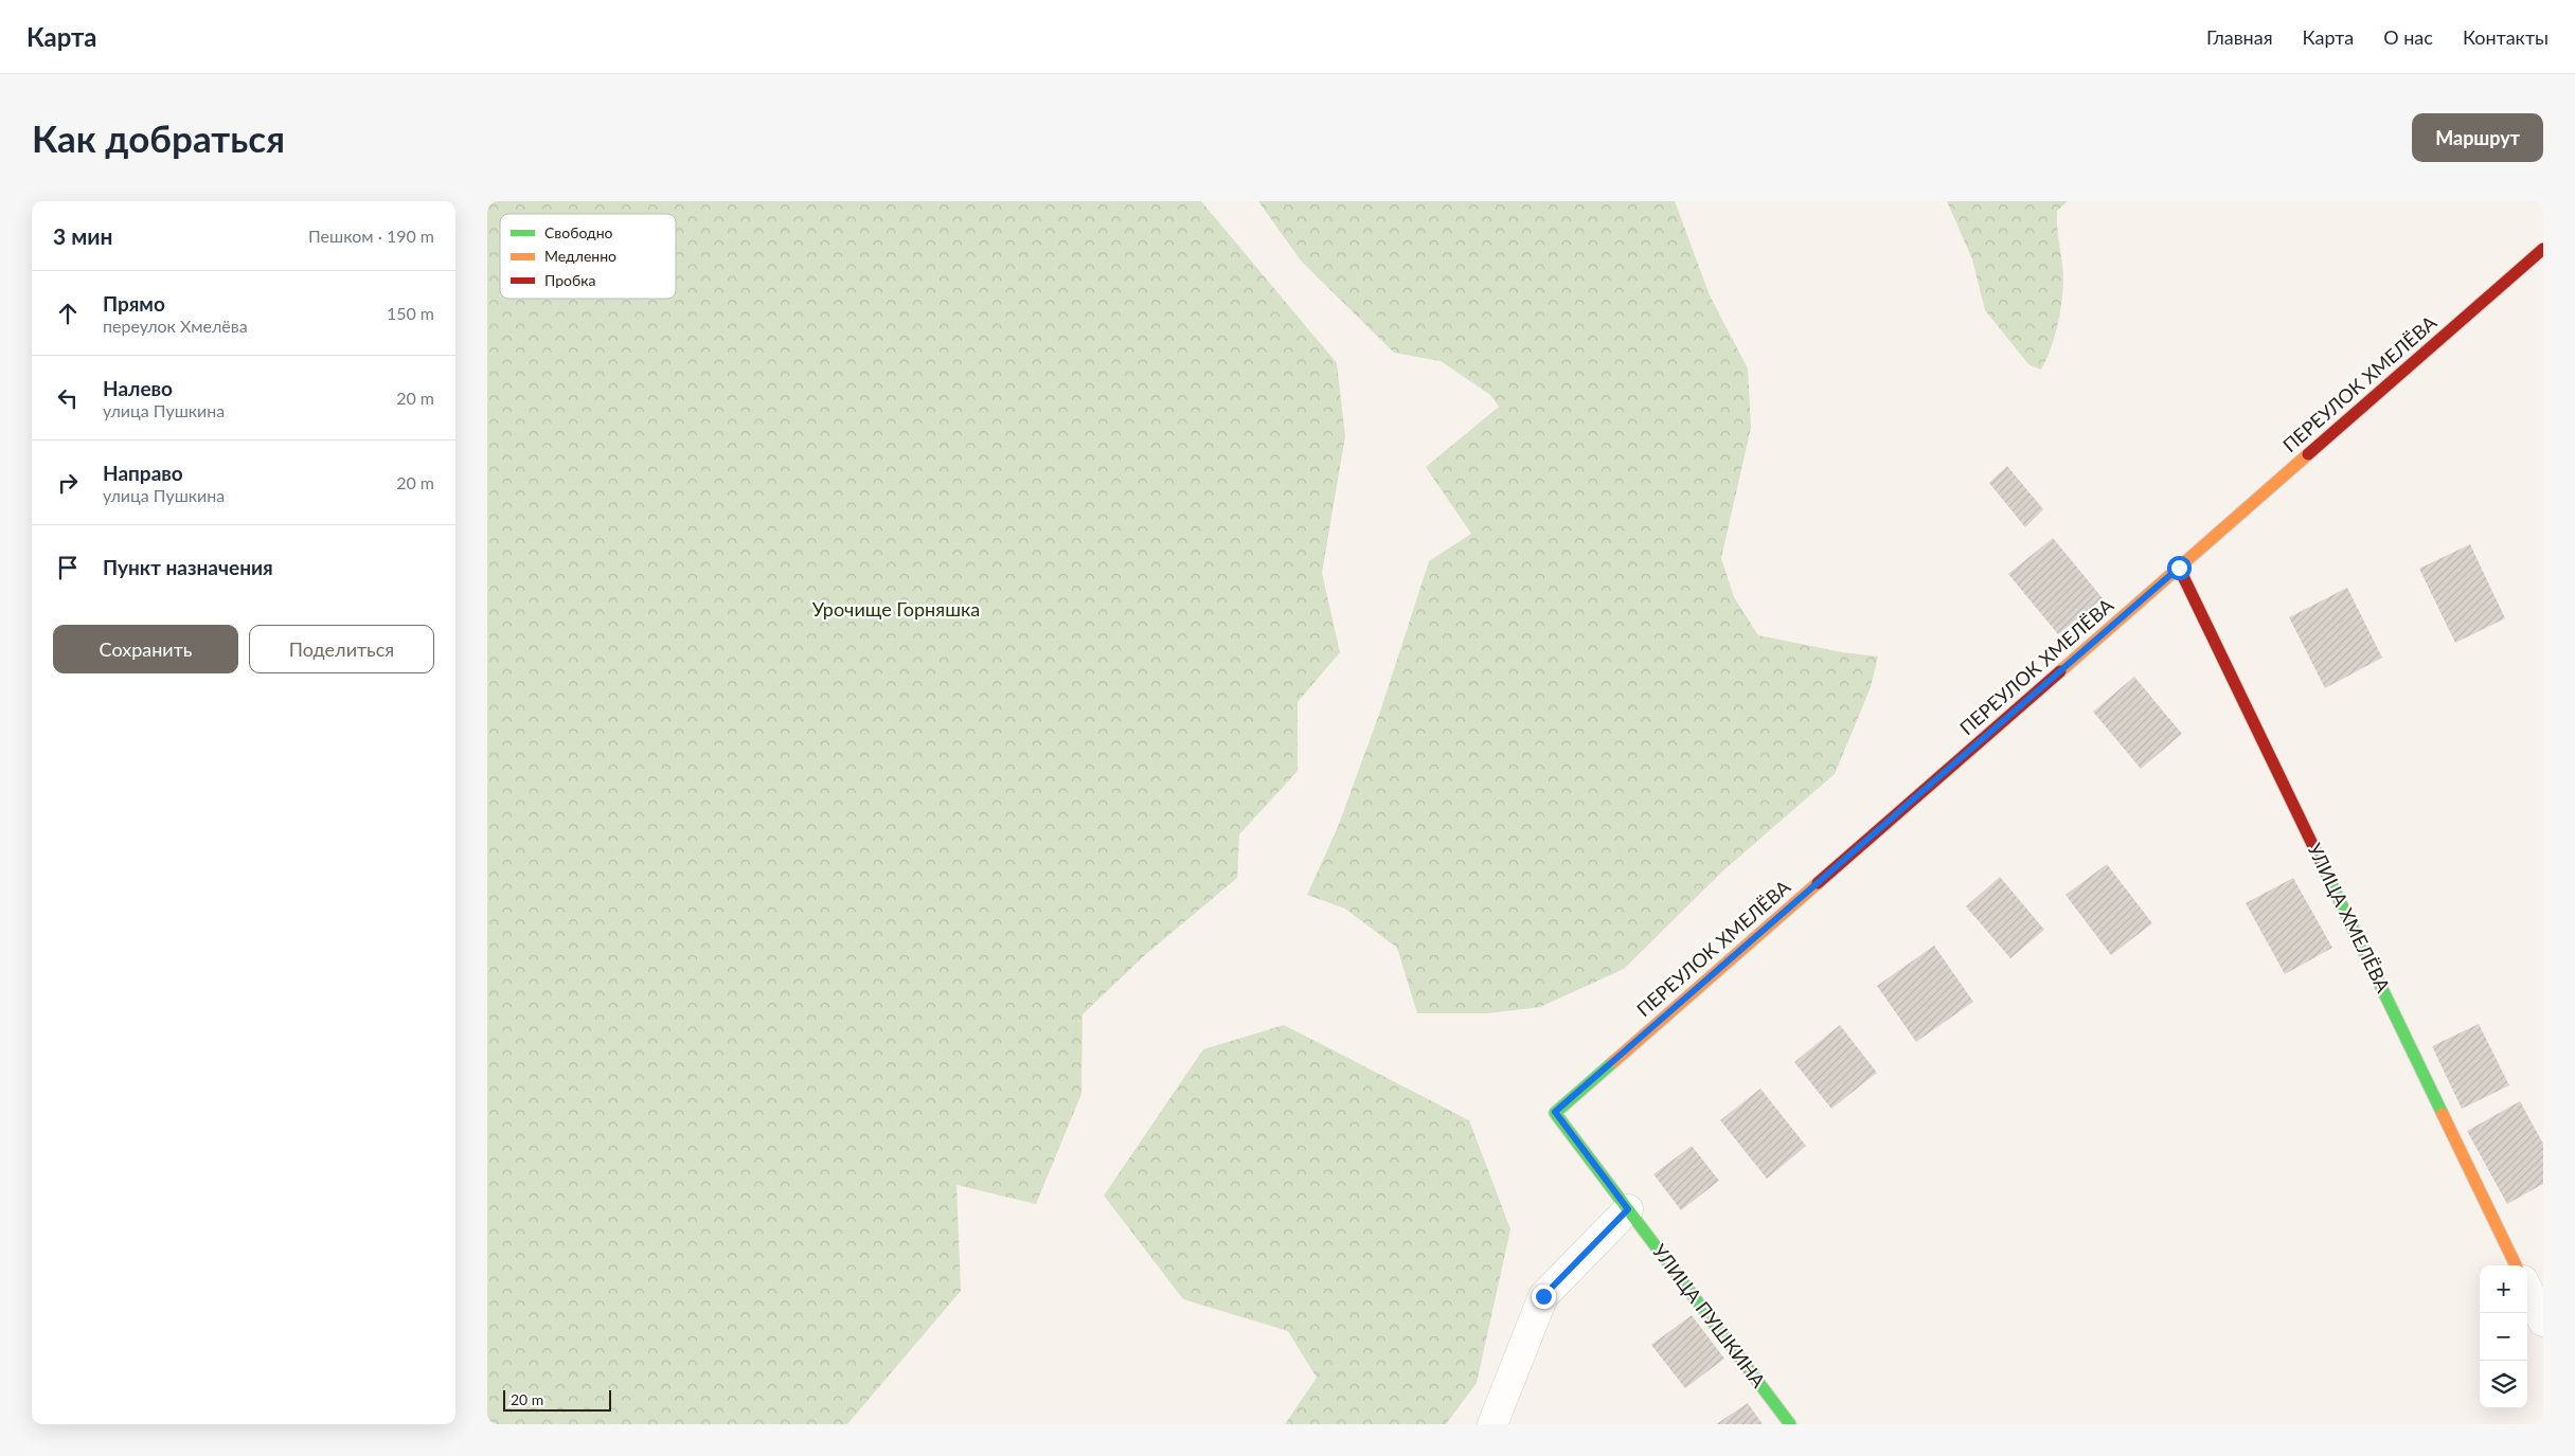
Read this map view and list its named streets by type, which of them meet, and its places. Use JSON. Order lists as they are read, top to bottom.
{
  "streets": {
    "street": ["ПЕРЕУЛОК ХМЕЛЁВА", "УЛИЦА ХМЕЛЁВА", "УЛИЦА ПУШКИНА"]
  },
  "crossings": [
    ["ПЕРЕУЛОК ХМЕЛЁВА", "УЛИЦА ХМЕЛЁВА"],
    ["ПЕРЕУЛОК ХМЕЛЁВА", "УЛИЦА ПУШКИНА"]
  ],
  "parks": ["Урочище Горняшка"],
  "legend": ["Свободно", "Медленно", "Пробка"],
  "scale_bar": "20 m",
  "page": {
    "header": "Карта",
    "nav": [
      "Главная",
      "Карта",
      "О нас",
      "Контакты"
    ],
    "buttons": [
      "Маршрут",
      ["Сохранить", "Поделиться"]
    ],
    "title": "Как добраться",
    "heading": ["3 мин", "Пешком · 190 m"],
    "list": [
      ["Прямо", "переулок Хмелёва", "150 m"],
      ["Налево", "улица Пушкина", "20 m"],
      ["Направо", "улица Пушкина", "20 m"],
      "Пункт назначения"
    ],
    "map_buttons": ["+", "−"],
    "scale": "20 m"
  }
}
